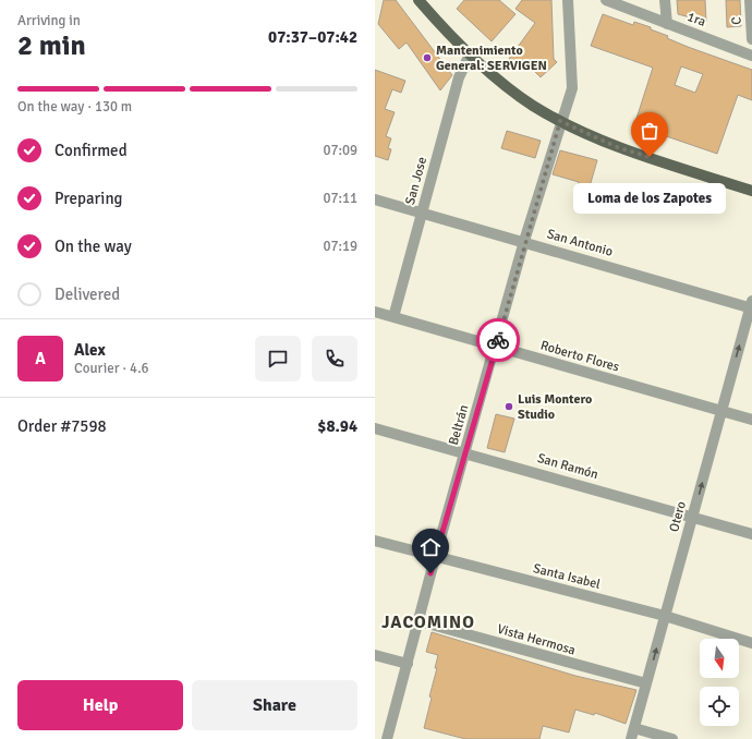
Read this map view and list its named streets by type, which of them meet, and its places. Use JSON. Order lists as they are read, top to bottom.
{
  "streets": {
    "street": [
      "1ra",
      "C",
      "San Jose",
      "San Antonio",
      "Roberto Flores",
      "Beltrán",
      "San Ramón",
      "Otero",
      "Santa Isabel",
      "Vista Hermosa"
    ]
  },
  "crossings": [
    ["San Jose", "San Antonio"],
    ["San Jose", "Roberto Flores"],
    ["San Antonio", "Beltrán"],
    ["San Antonio", "Otero"],
    ["Roberto Flores", "Beltrán"],
    ["Roberto Flores", "Otero"],
    ["Beltrán", "San Ramón"],
    ["Beltrán", "Santa Isabel"],
    ["Beltrán", "Vista Hermosa"],
    ["San Ramón", "Otero"],
    ["Otero", "Santa Isabel"],
    ["Otero", "Vista Hermosa"]
  ],
  "one_way": ["Otero"],
  "districts": ["JACOMINO"],
  "places": ["Mantenimiento General: SERVIGEN", "Loma de los Zapotes", "Luis Montero Studio"],
  "north": "bottom",
  "page": {
    "heading": ["2 min", "Arriving in", "07:37–07:42"],
    "panel": [
      "Alex",
      "Courier · 4.6",
      "Order #7598",
      "$8.94"
    ],
    "bar": "On the way · 130 m",
    "list": [
      ["Confirmed", "07:09"],
      ["Preparing", "07:11"],
      ["On the way", "07:19"],
      "Delivered"
    ],
    "bubble": "Loma de los Zapotes",
    "round": "A",
    "buttons": ["Help", "Share"]
  }
}
